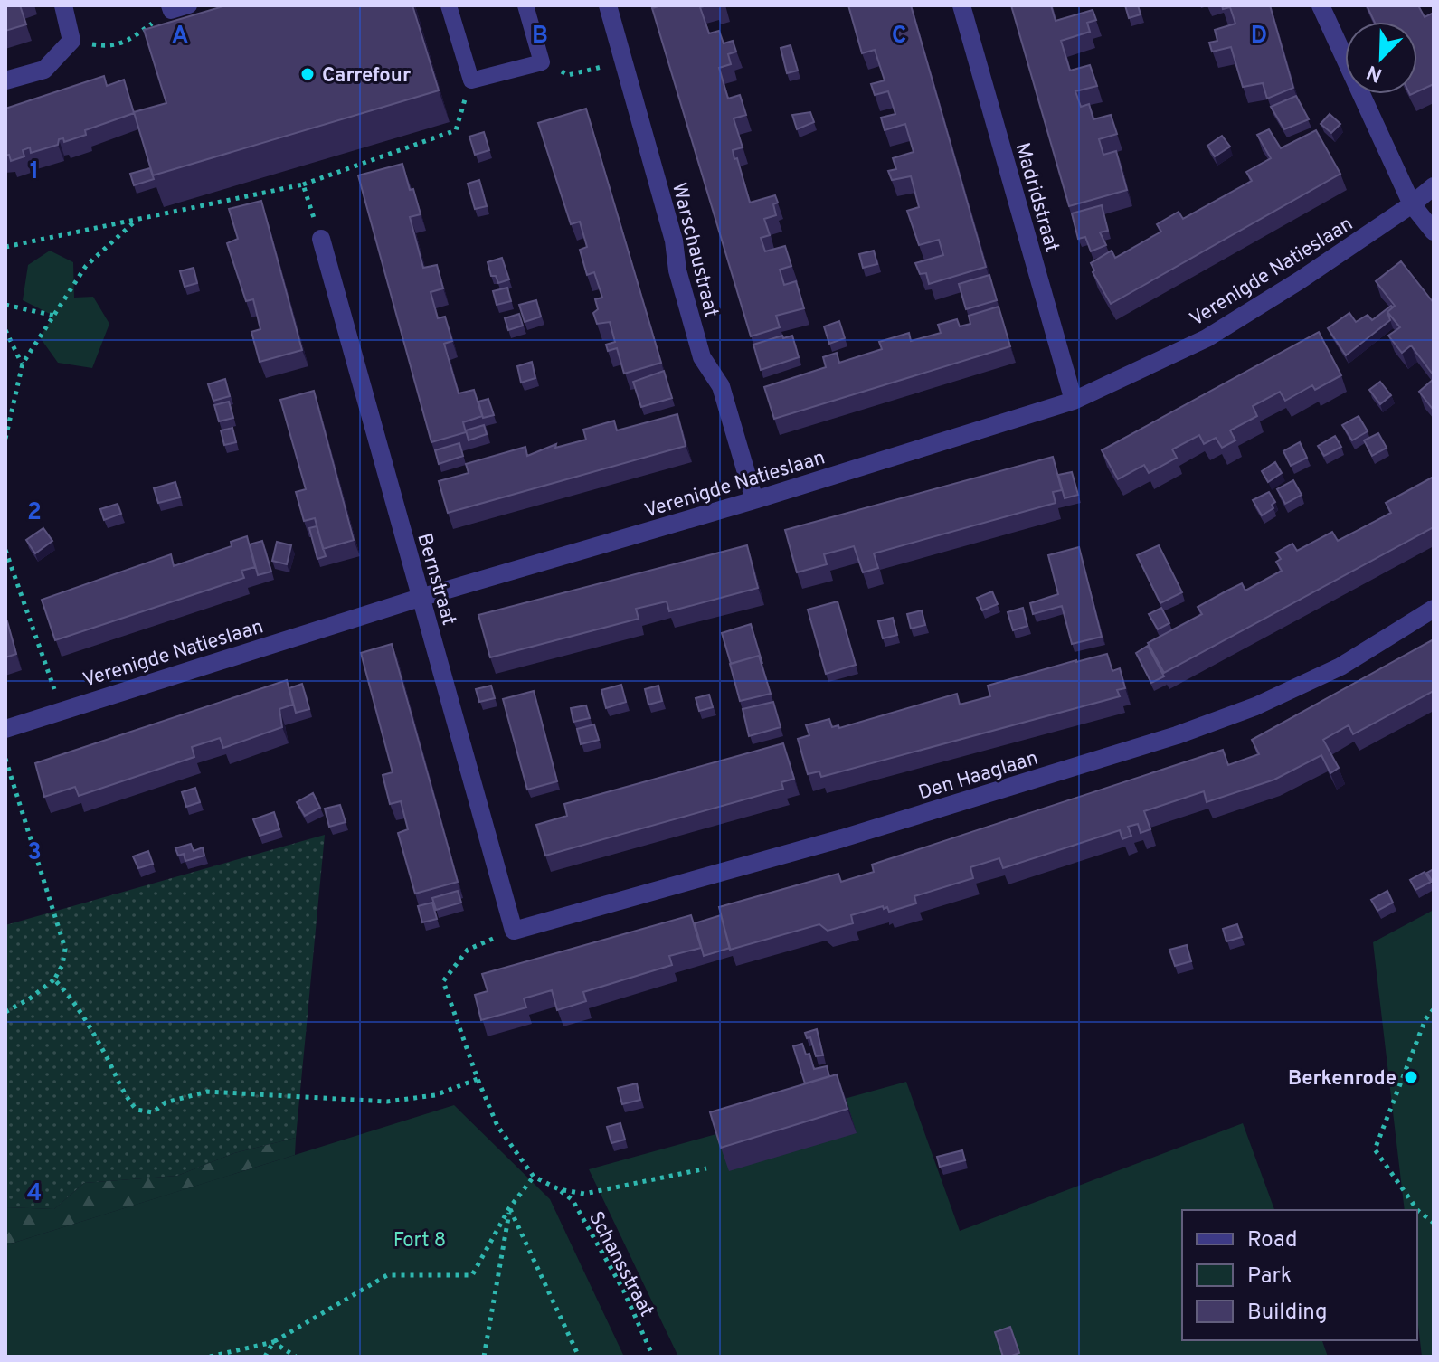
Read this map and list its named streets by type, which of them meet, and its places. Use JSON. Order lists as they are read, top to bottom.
{
  "streets": {
    "street": [
      "Madridstraat",
      "Warschaustraat",
      "Verenigde Natieslaan",
      "Bernstraat",
      "Den Haaglaan"
    ],
    "path": ["Schansstraat"]
  },
  "crossings": [
    ["Madridstraat", "Verenigde Natieslaan"],
    ["Warschaustraat", "Verenigde Natieslaan"],
    ["Verenigde Natieslaan", "Bernstraat"],
    ["Bernstraat", "Den Haaglaan"]
  ],
  "parks": ["Fort 8"],
  "places": ["Carrefour", "Berkenrode"],
  "legend": ["Road", "Park", "Building"],
  "north": "bottom left",
  "grid": {
    "columns": [
      "A",
      "B",
      "C",
      "D"
    ],
    "rows": [
      "1",
      "2",
      "3",
      "4"
    ]
  }
}
